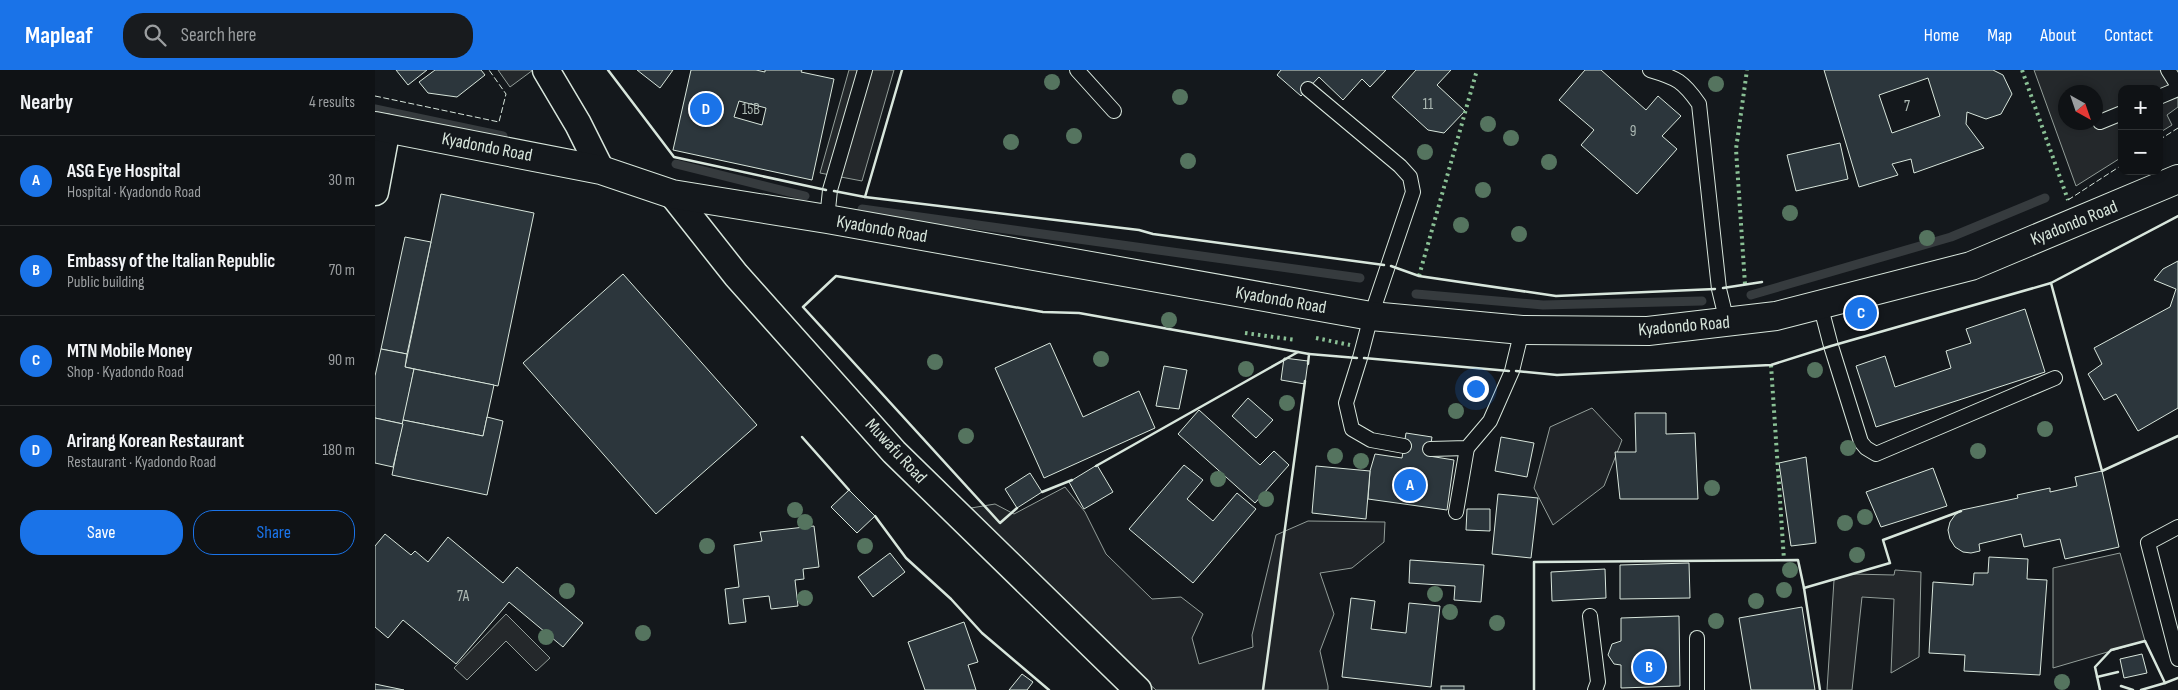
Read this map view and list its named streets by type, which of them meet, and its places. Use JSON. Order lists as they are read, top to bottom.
{
  "streets": {
    "main road": ["Kyadondo Road"],
    "street": ["Muwafu Road"]
  },
  "crossings": [
    ["Kyadondo Road", "Muwafu Road"]
  ],
  "house_numbers": [
    "11",
    "7",
    "15B",
    "9",
    "7A"
  ],
  "north": "bottom right",
  "page": {
    "header": "Mapleaf",
    "search": "Search here",
    "nav": [
      "Home",
      "Map",
      "About",
      "Contact"
    ],
    "heading": ["Nearby", "4 results"],
    "map_buttons": ["+", "−"],
    "pins": [
      "D",
      "C",
      "A",
      "B"
    ],
    "list": [
      {
        "mark": "A",
        "name": "ASG Eye Hospital",
        "note": "Hospital · Kyadondo Road",
        "value": "30 m"
      },
      {
        "mark": "B",
        "name": "Embassy of the Italian Republic",
        "note": "Public building",
        "value": "70 m"
      },
      {
        "mark": "C",
        "name": "MTN Mobile Money",
        "note": "Shop · Kyadondo Road",
        "value": "90 m"
      },
      {
        "mark": "D",
        "name": "Arirang Korean Restaurant",
        "note": "Restaurant · Kyadondo Road",
        "value": "180 m"
      }
    ],
    "buttons": ["Save", "Share"]
  }
}
